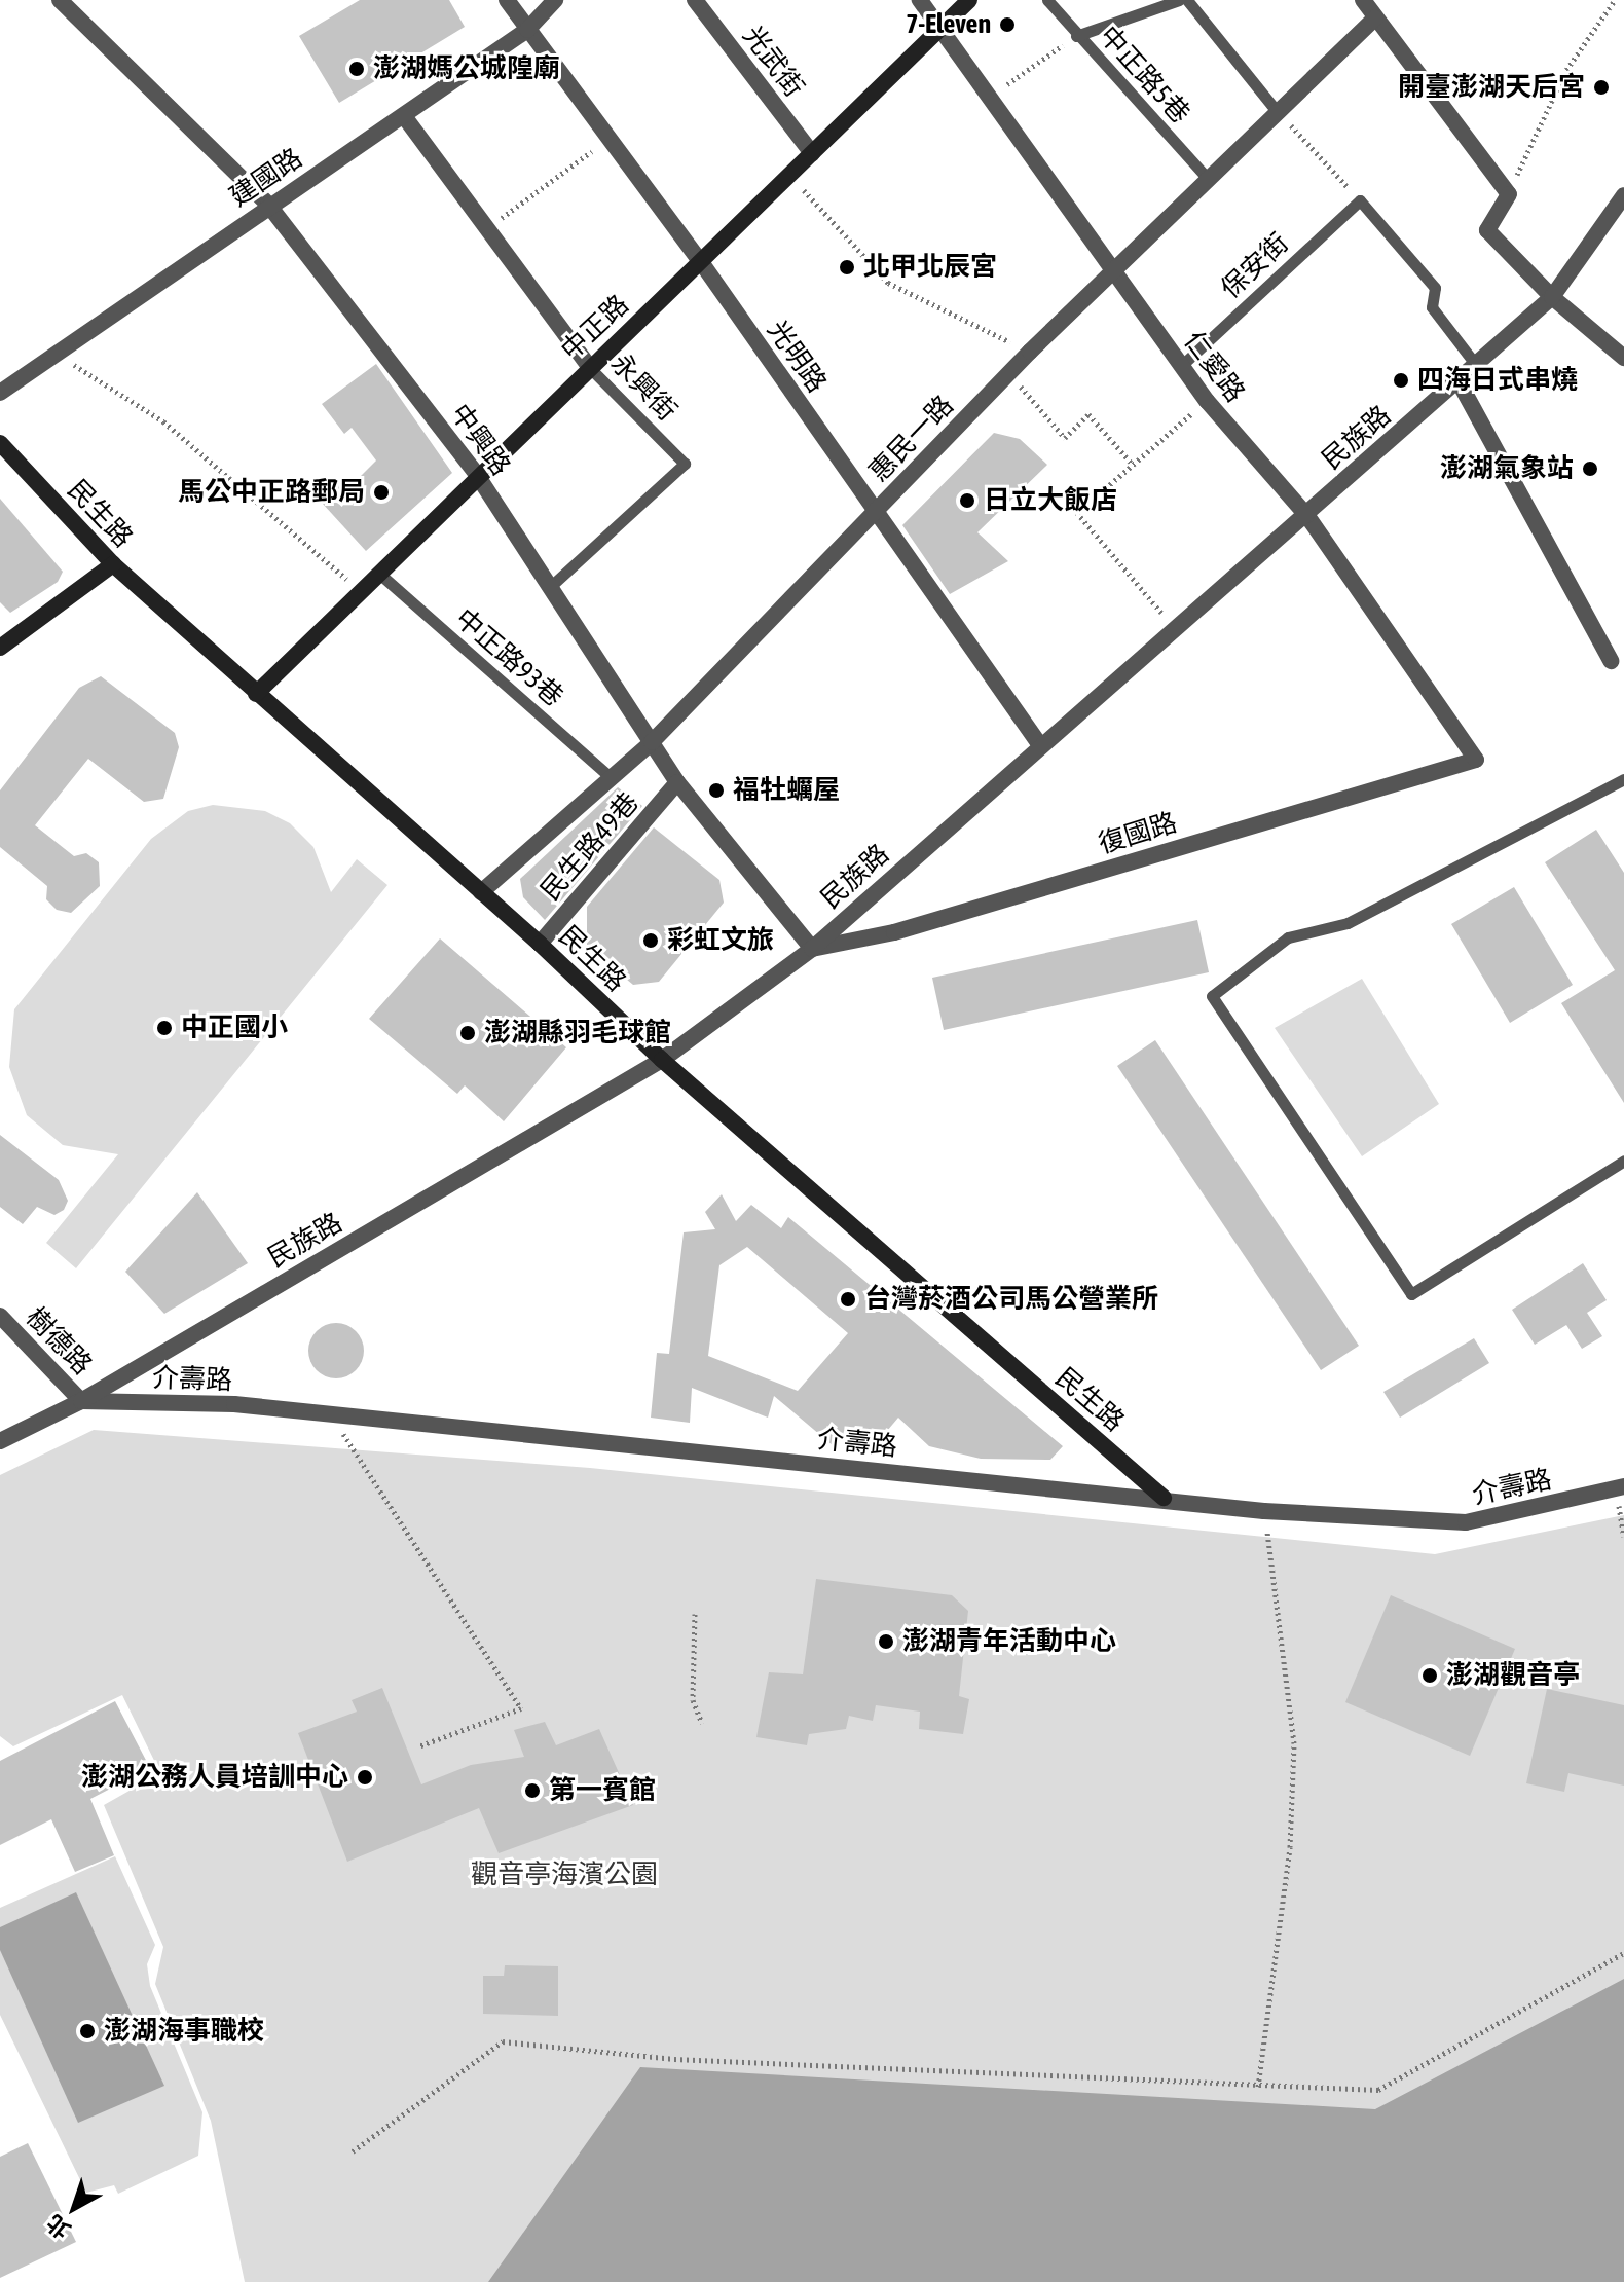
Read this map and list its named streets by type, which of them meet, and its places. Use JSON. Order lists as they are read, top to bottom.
{
  "streets": {
    "main road": ["中正路", "民生路"],
    "street": [
      "光武街",
      "建國路",
      "光明路",
      "仁愛路",
      "永興街",
      "民族路",
      "惠民一路",
      "中興路",
      "復國路",
      "民生路49巷",
      "樹德路",
      "介壽路"
    ],
    "lane": ["中正路5巷", "保安街", "中正路93巷"]
  },
  "crossings": [
    ["光武街", "中正路"],
    ["中正路5巷", "惠民一路"],
    ["建國路", "光明路"],
    ["建國路", "永興街"],
    ["建國路", "中興路"],
    ["保安街", "仁愛路"],
    ["中正路", "光明路"],
    ["中正路", "仁愛路"],
    ["中正路", "永興街"],
    ["中正路", "中興路"],
    ["中正路", "民生路"],
    ["中正路", "中正路93巷"],
    ["光明路", "民族路"],
    ["光明路", "惠民一路"],
    ["仁愛路", "民族路"],
    ["仁愛路", "惠民一路"],
    ["仁愛路", "復國路"],
    ["永興街", "中興路"],
    ["民族路", "中興路"],
    ["民族路", "民生路"],
    ["民族路", "復國路"],
    ["民族路", "樹德路"],
    ["民族路", "介壽路"],
    ["惠民一路", "中興路"],
    ["惠民一路", "民生路"],
    ["惠民一路", "中正路93巷"],
    ["中興路", "復國路"],
    ["中興路", "民生路49巷"],
    ["民生路", "民生路49巷"],
    ["民生路", "介壽路"],
    ["樹德路", "介壽路"]
  ],
  "parks": ["觀音亭海濱公園"],
  "places": [
    "7-Eleven",
    "澎湖媽公城隍廟",
    "開臺澎湖天后宮",
    "北甲北辰宮",
    "四海日式串燒",
    "澎湖氣象站",
    "馬公中正路郵局",
    "日立大飯店",
    "福牡蠣屋",
    "彩虹文旅",
    "中正國小",
    "澎湖縣羽毛球館",
    "台灣菸酒公司馬公營業所",
    "澎湖青年活動中心",
    "澎湖觀音亭",
    "澎湖公務人員培訓中心",
    "第一賓館",
    "澎湖海事職校"
  ],
  "north": "bottom left"
}
